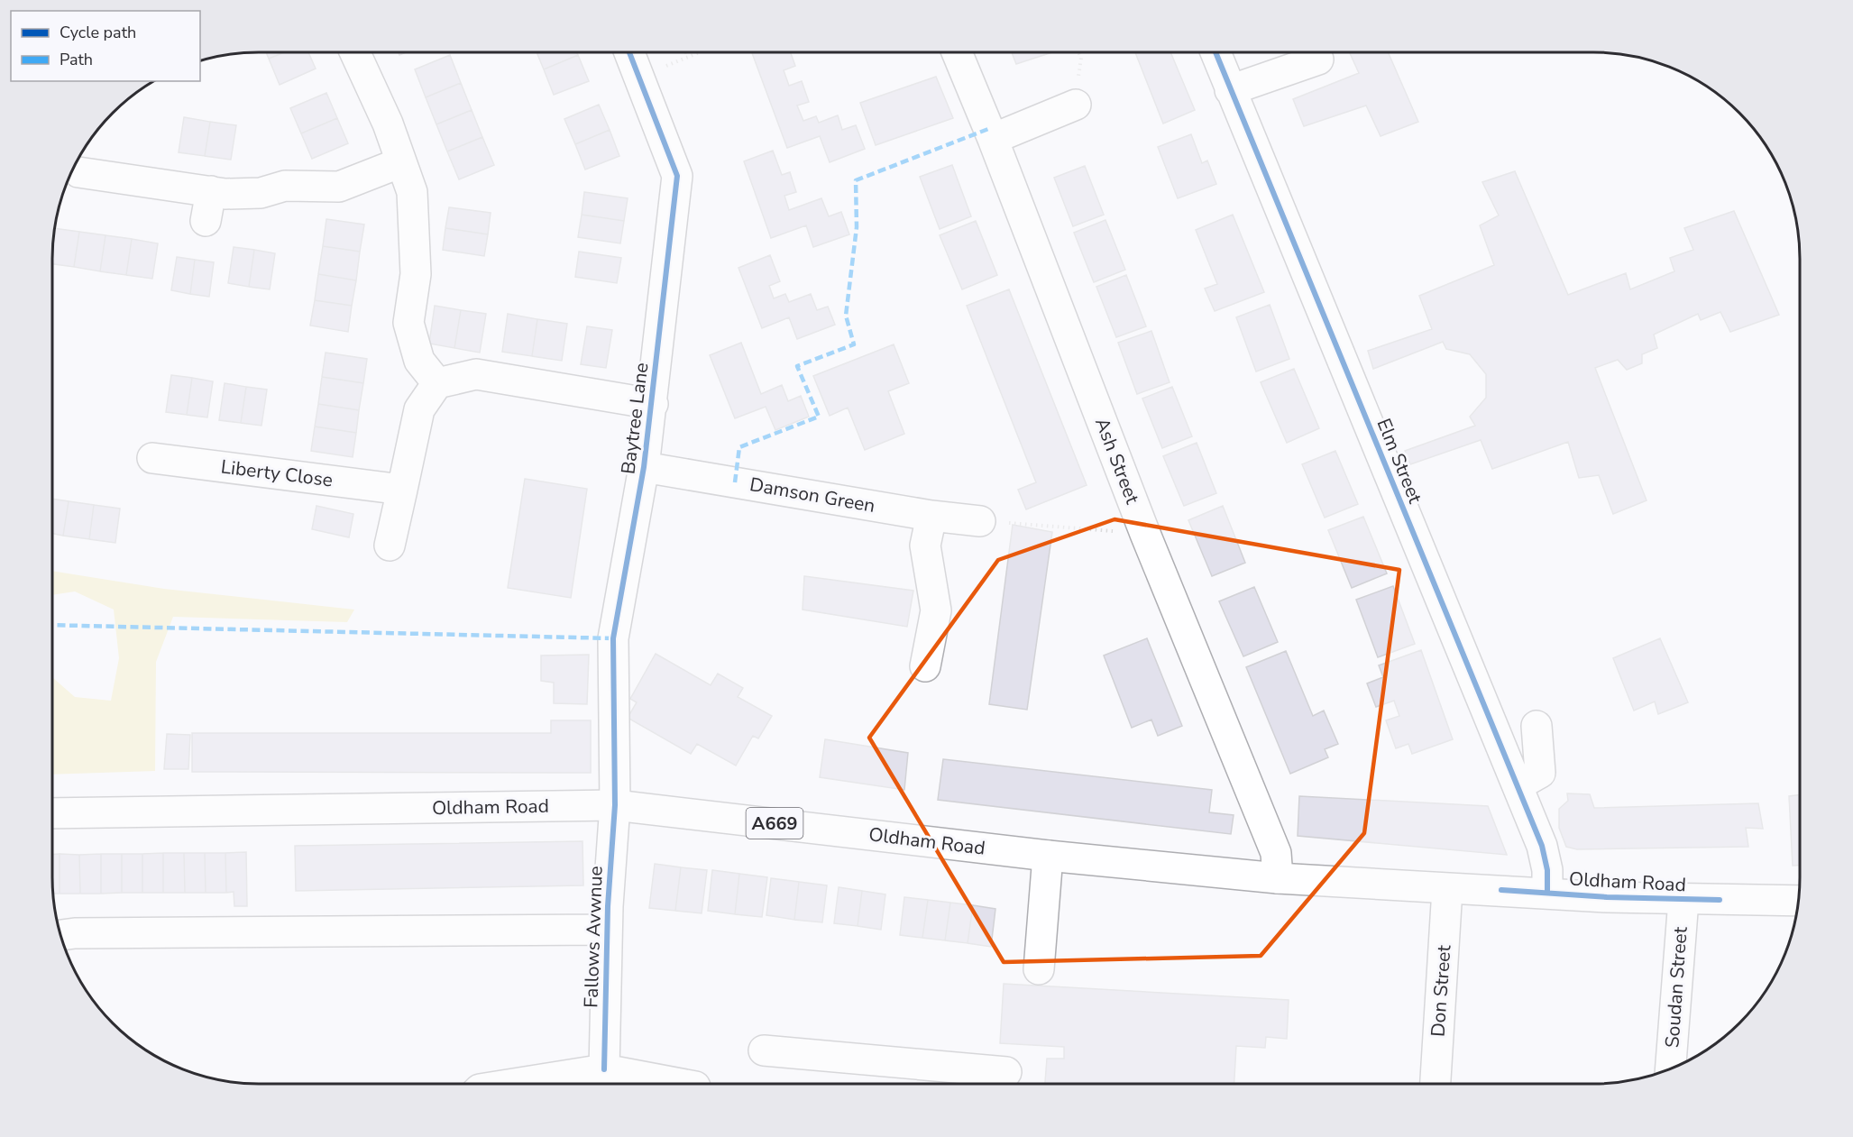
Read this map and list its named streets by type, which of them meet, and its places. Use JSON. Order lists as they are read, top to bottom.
{
  "streets": {
    "street": [
      "Baytree Lane",
      "Ash Street",
      "Elm Street",
      "Liberty Close",
      "Damson Green",
      "Oldham Road",
      "A669",
      "Fallows Avwnue",
      "Soudan Street",
      "Don Street"
    ]
  },
  "crossings": [
    ["Baytree Lane", "Damson Green"],
    ["Baytree Lane", "Oldham Road"],
    ["Baytree Lane", "Fallows Avwnue"],
    ["Ash Street", "Oldham Road"],
    ["Elm Street", "Oldham Road"],
    ["Oldham Road", "Fallows Avwnue"],
    ["Oldham Road", "Soudan Street"],
    ["Oldham Road", "Don Street"]
  ],
  "legend": ["Cycle path", "Path"]
}
